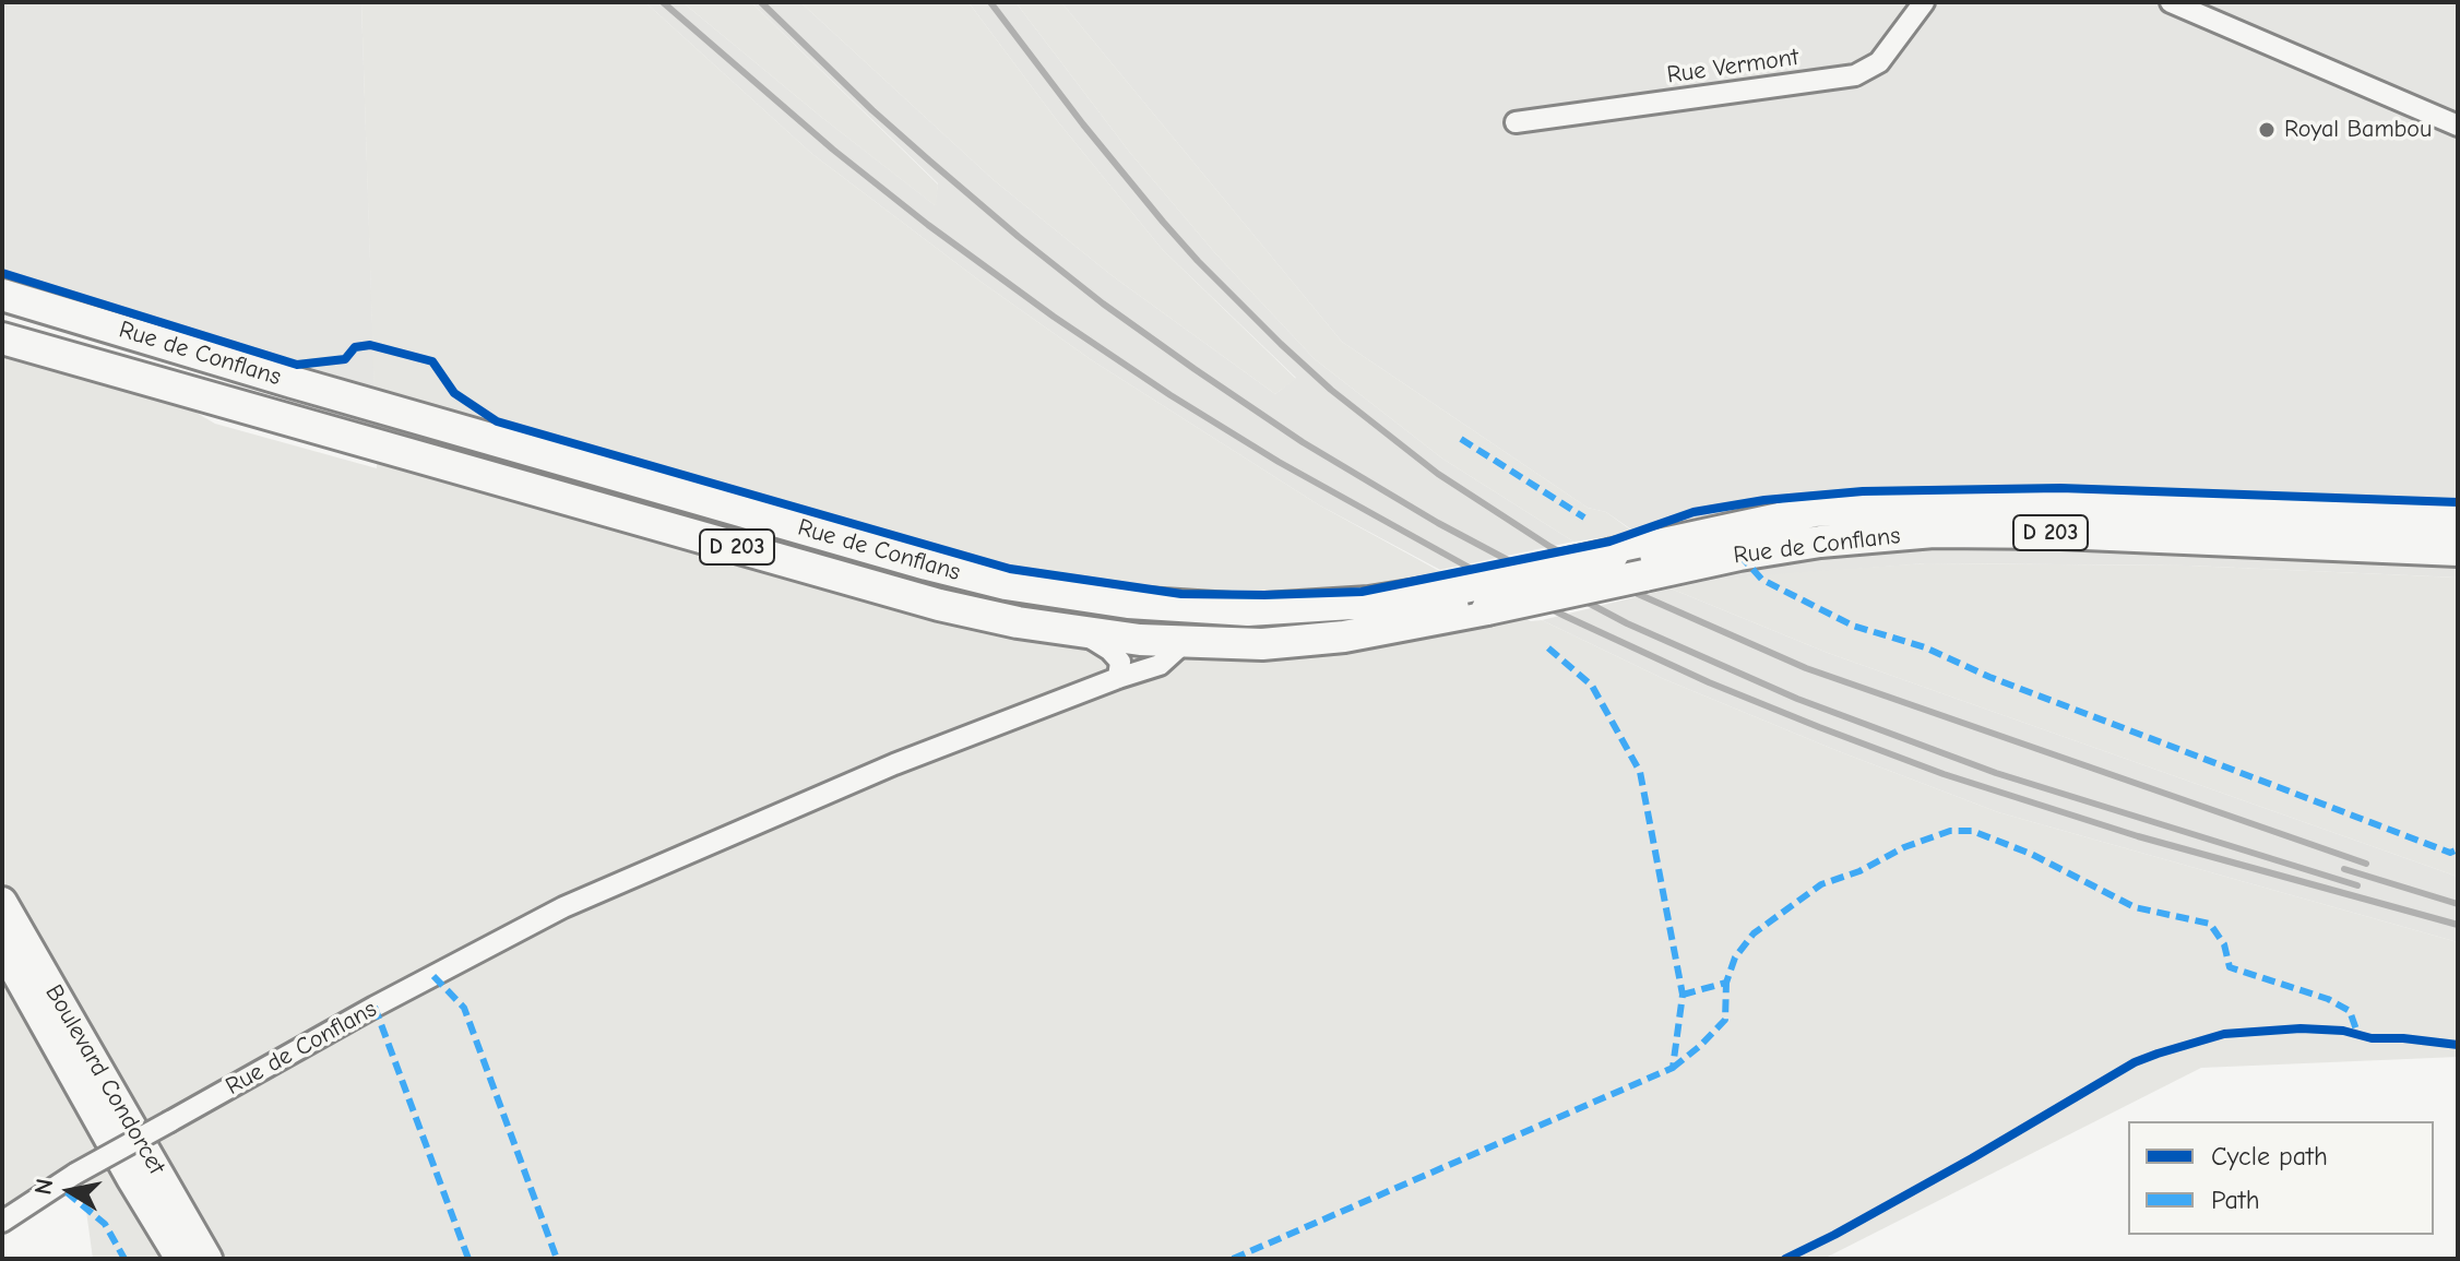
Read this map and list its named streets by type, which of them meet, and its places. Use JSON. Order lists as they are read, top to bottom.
{
  "streets": {
    "main road": ["Rue de Conflans", "D 203", "Boulevard Condorcet"],
    "street": ["Rue Vermont"]
  },
  "places": ["Royal Bambou"],
  "legend": ["Cycle path", "Path"],
  "north": "left"
}
